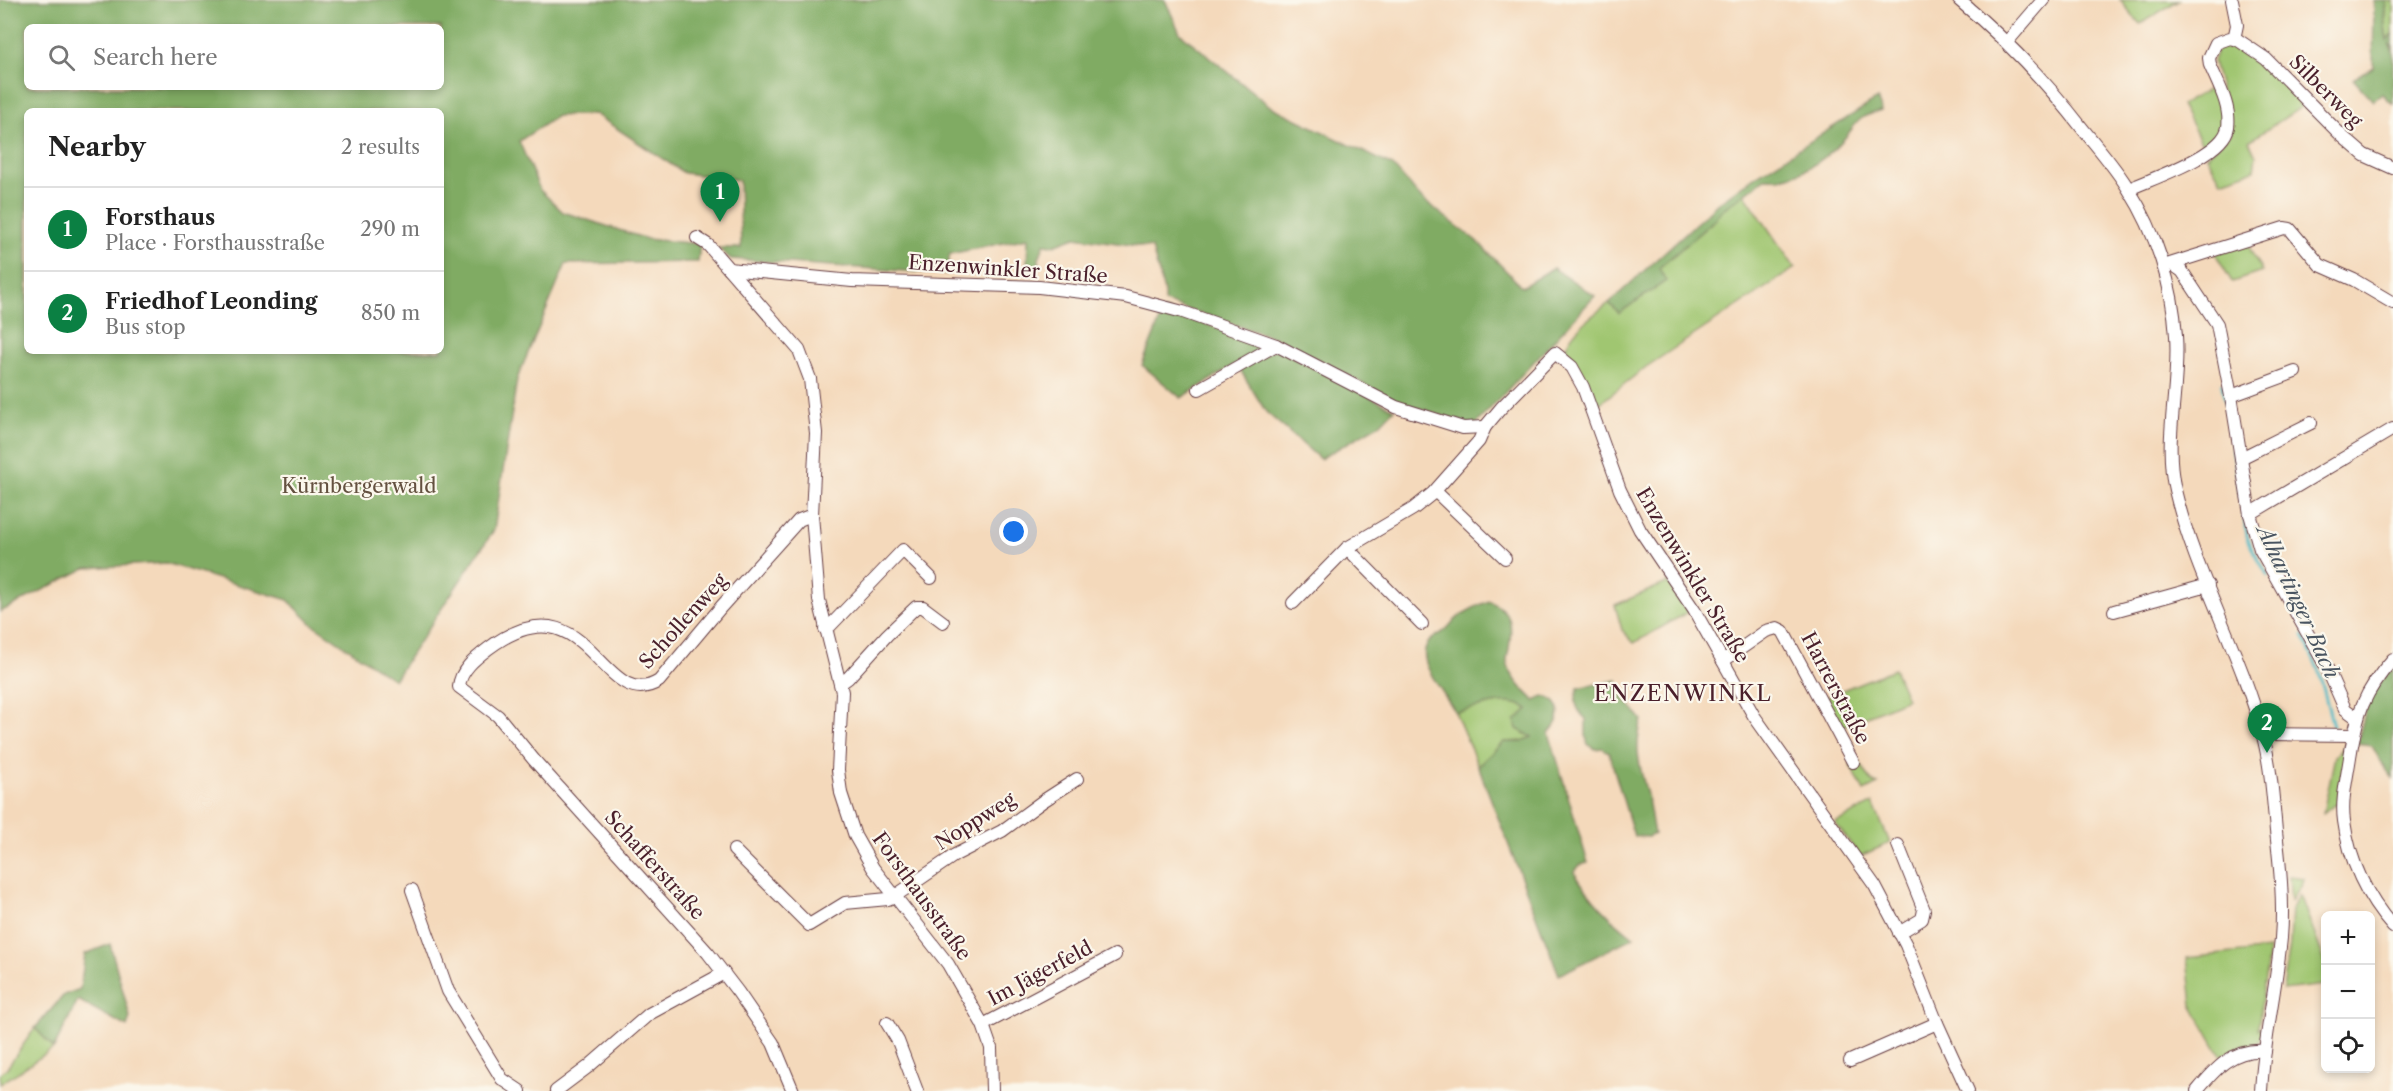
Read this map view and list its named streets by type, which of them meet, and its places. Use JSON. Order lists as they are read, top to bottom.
{
  "streets": {
    "street": [
      "Silberweg",
      "Enzenwinkler Straße",
      "Schollenweg",
      "Harrerstraße",
      "Noppweg",
      "Schafferstraße",
      "Forsthausstraße",
      "Im Jägerfeld"
    ]
  },
  "crossings": [
    ["Enzenwinkler Straße", "Harrerstraße"],
    ["Enzenwinkler Straße", "Forsthausstraße"],
    ["Schollenweg", "Schafferstraße"],
    ["Schollenweg", "Forsthausstraße"],
    ["Noppweg", "Forsthausstraße"],
    ["Forsthausstraße", "Im Jägerfeld"]
  ],
  "districts": ["ENZENWINKL"],
  "water": ["Alhartinger Bach"],
  "parks": ["Kürnbergerwald"],
  "page": {
    "search": "Search here",
    "heading": ["Nearby", "2 results"],
    "pins": ["1", "2"],
    "list": [
      {
        "mark": "1",
        "name": "Forsthaus",
        "note": "Place · Forsthausstraße",
        "value": "290 m"
      },
      {
        "mark": "2",
        "name": "Friedhof Leonding",
        "note": "Bus stop",
        "value": "850 m"
      }
    ],
    "map_buttons": ["+", "−"]
  }
}
